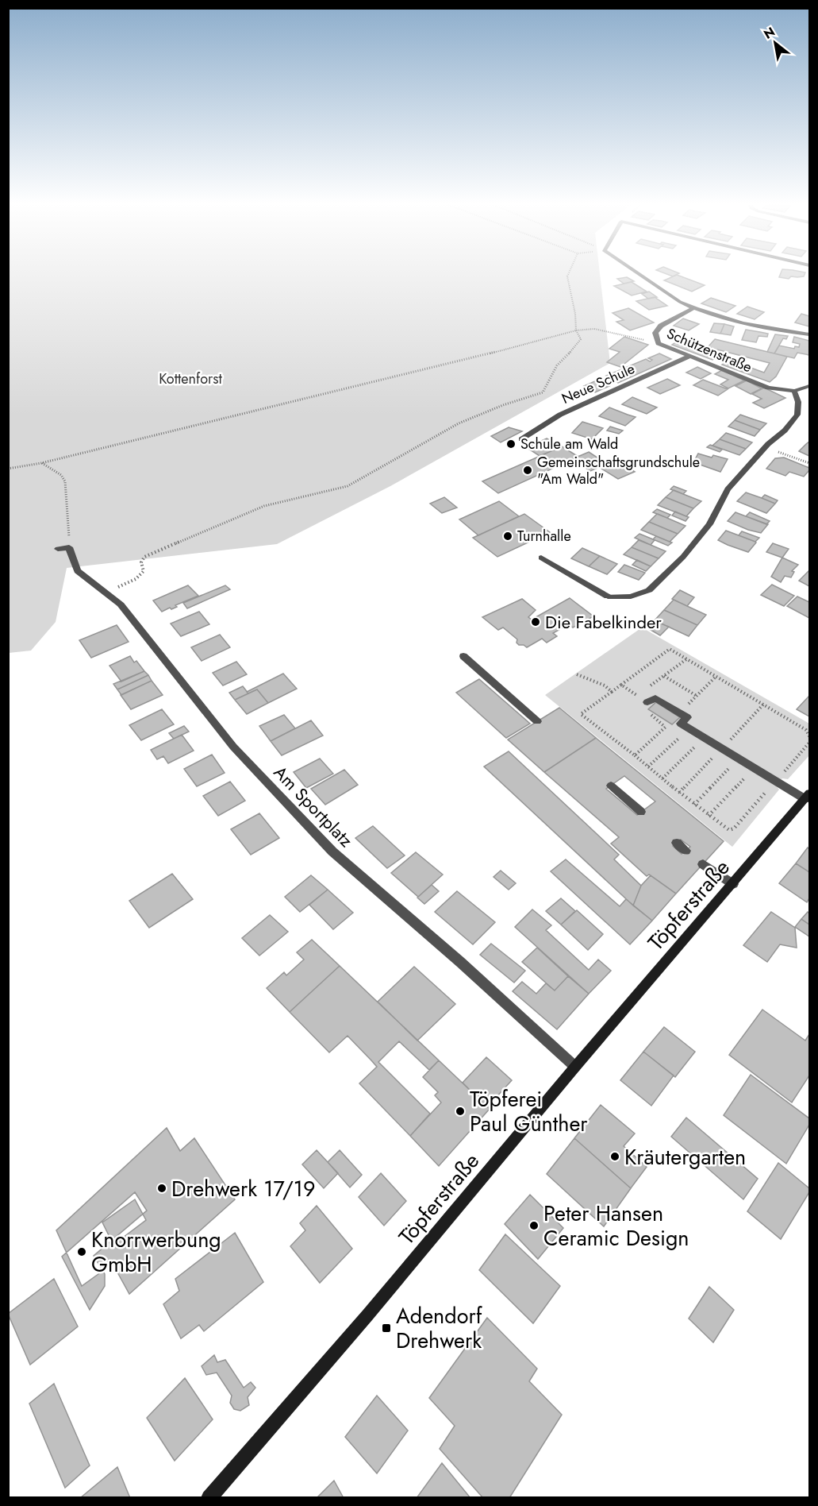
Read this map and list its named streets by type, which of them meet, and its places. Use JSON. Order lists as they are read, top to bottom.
{
  "streets": {
    "main road": ["Töpferstraße"],
    "street": ["Schützenstraße", "Neue Schule", "Am Sportplatz"]
  },
  "crossings": [
    ["Schützenstraße", "Neue Schule"],
    ["Am Sportplatz", "Töpferstraße"]
  ],
  "parks": ["Kottenforst"],
  "places": {
    "other": [
      "Schule am Wald",
      "Gemeinschaftsgrundschule \"Am Wald\"",
      "Turnhalle",
      "Die Fabelkinder",
      "Töpferei Paul Günther",
      "Kräutergarten",
      "Drehwerk 17/19",
      "Peter Hansen Ceramic Design",
      "Knorrwerbung GmbH"
    ],
    "transit": ["Adendorf Drehwerk"]
  },
  "north": "top left"
}
